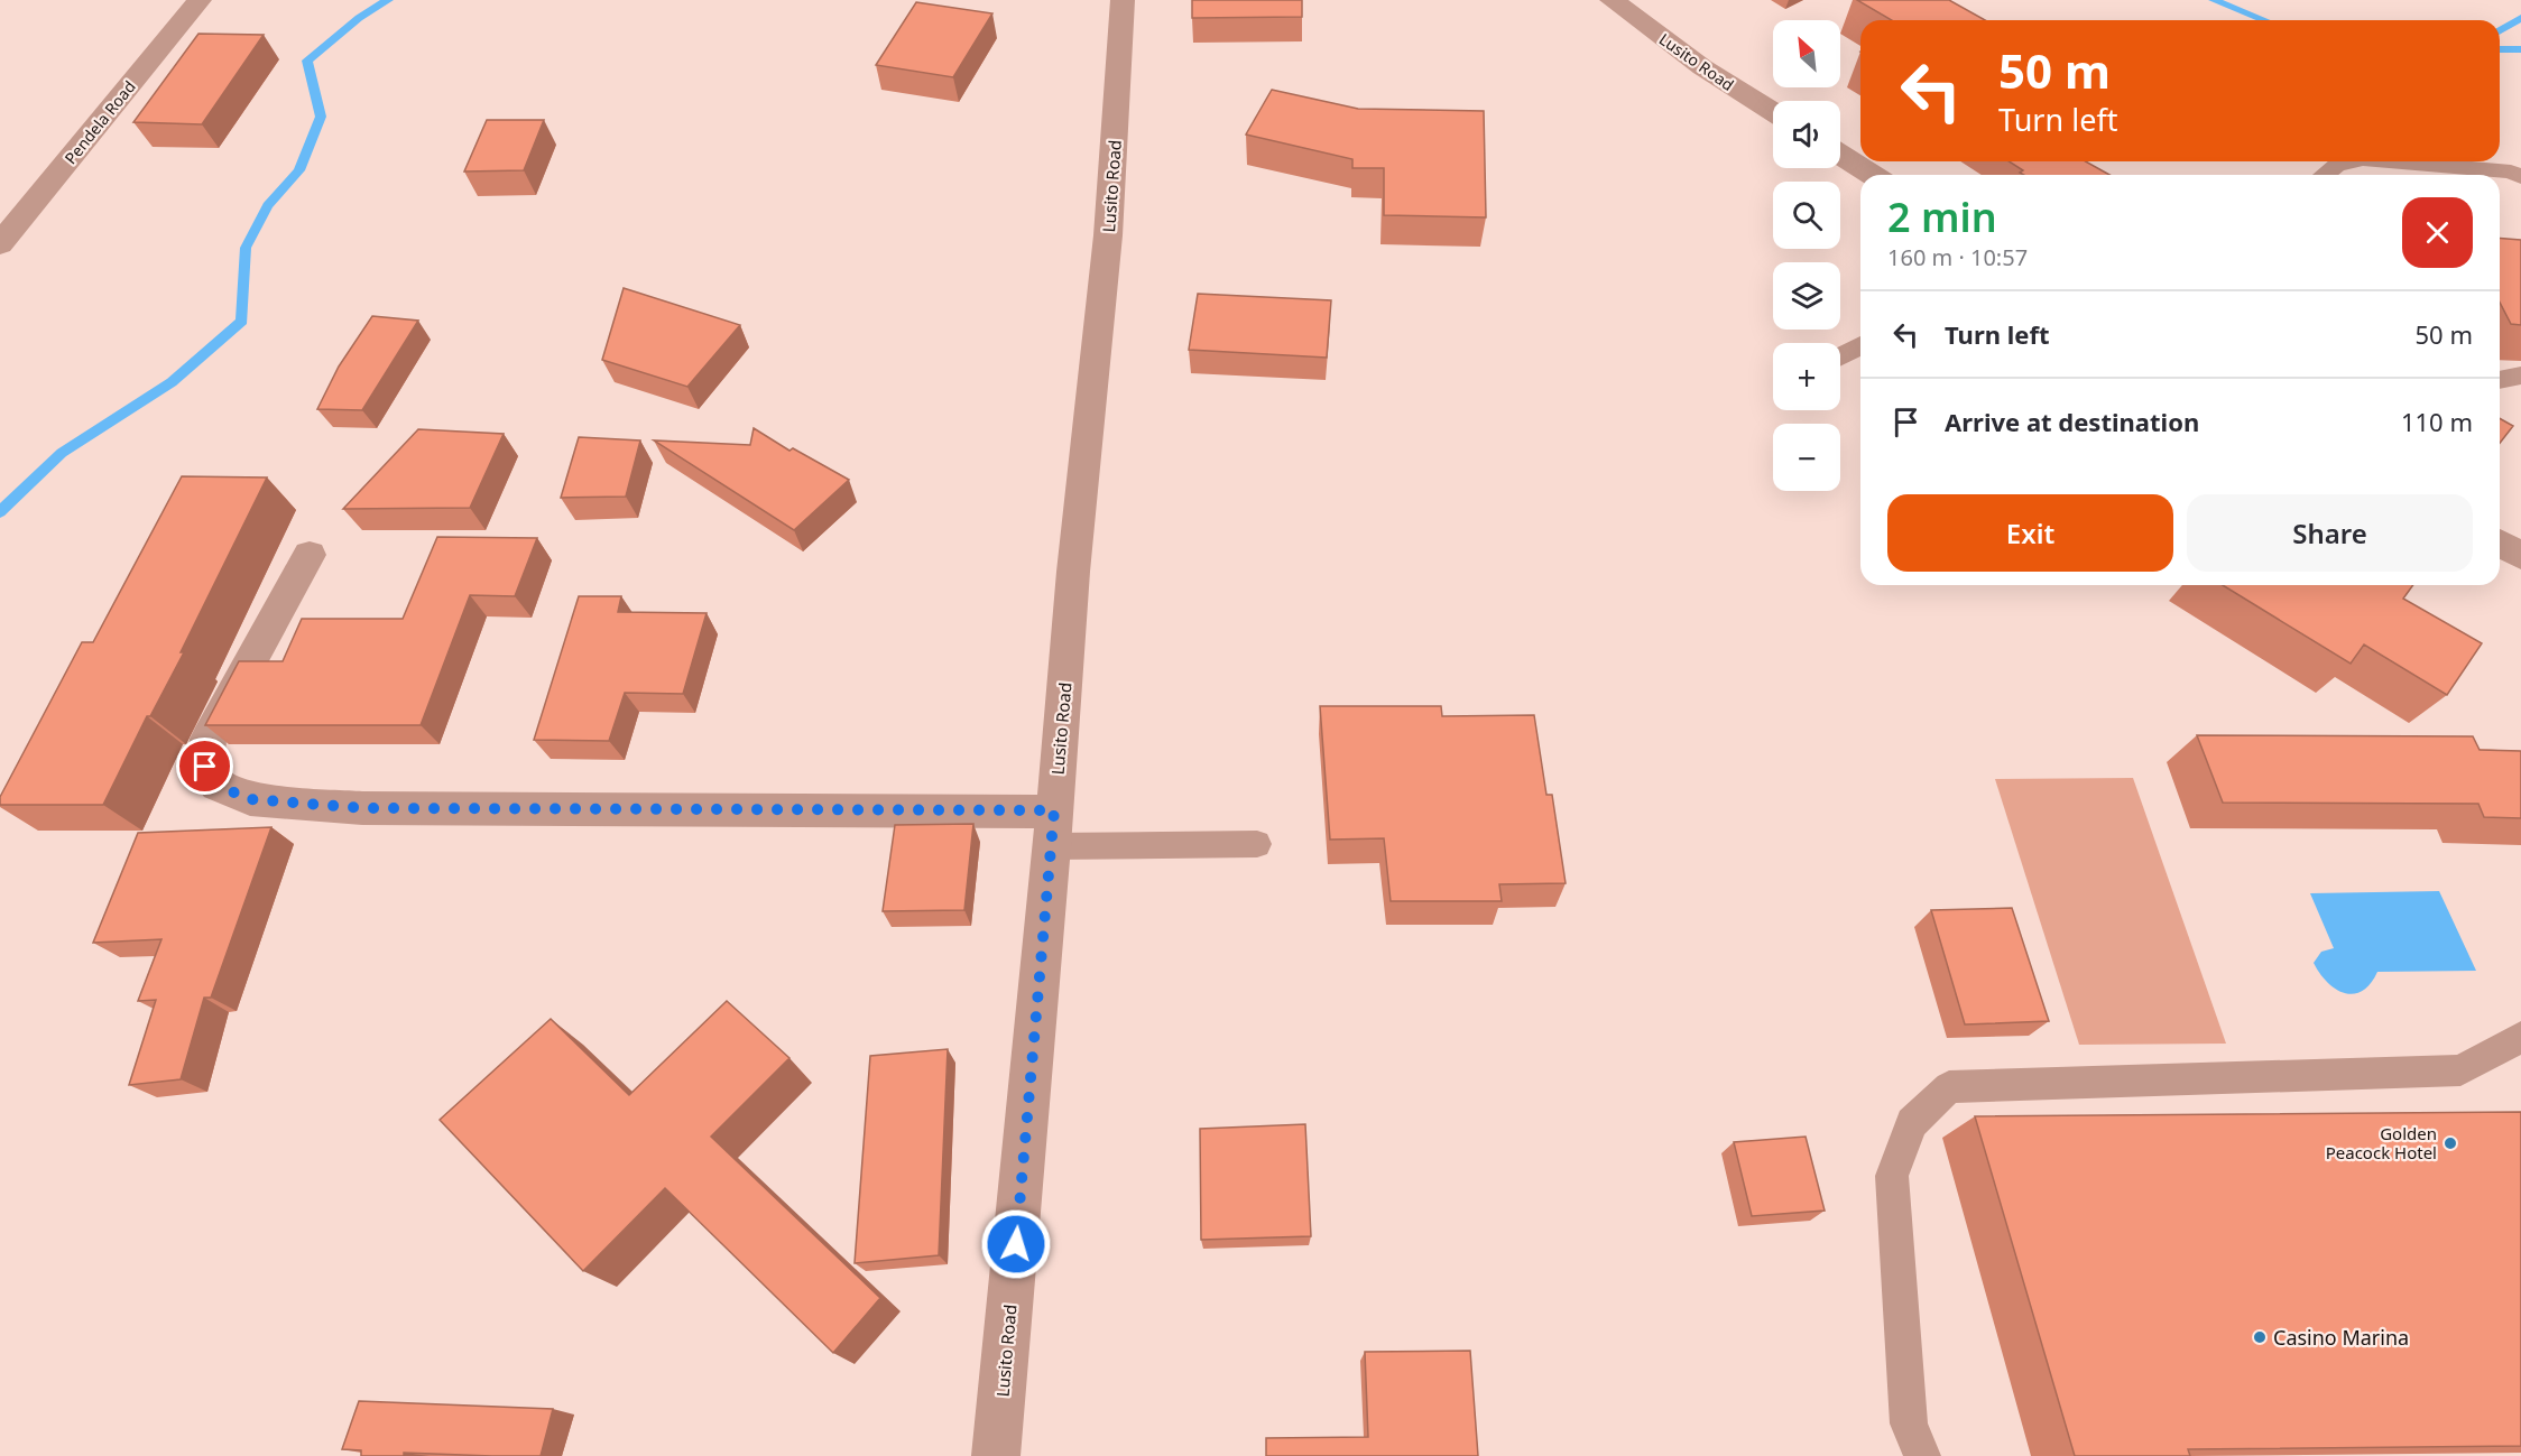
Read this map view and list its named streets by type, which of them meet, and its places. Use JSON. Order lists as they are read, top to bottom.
{
  "streets": {
    "street": ["Lusito Road", "Pendela Road"]
  },
  "places": ["Golden Peacock Hotel", "Casino Marina"],
  "north": "top left",
  "page": {
    "map_buttons": ["+", "−"],
    "turn": ["50 m", "Turn left"],
    "heading": ["2 min", "160 m · 10:57"],
    "list": [
      {
        "name": "Turn left",
        "value": "50 m"
      },
      {
        "name": "Arrive at destination",
        "value": "110 m"
      }
    ],
    "buttons": ["Exit", "Share"]
  }
}
